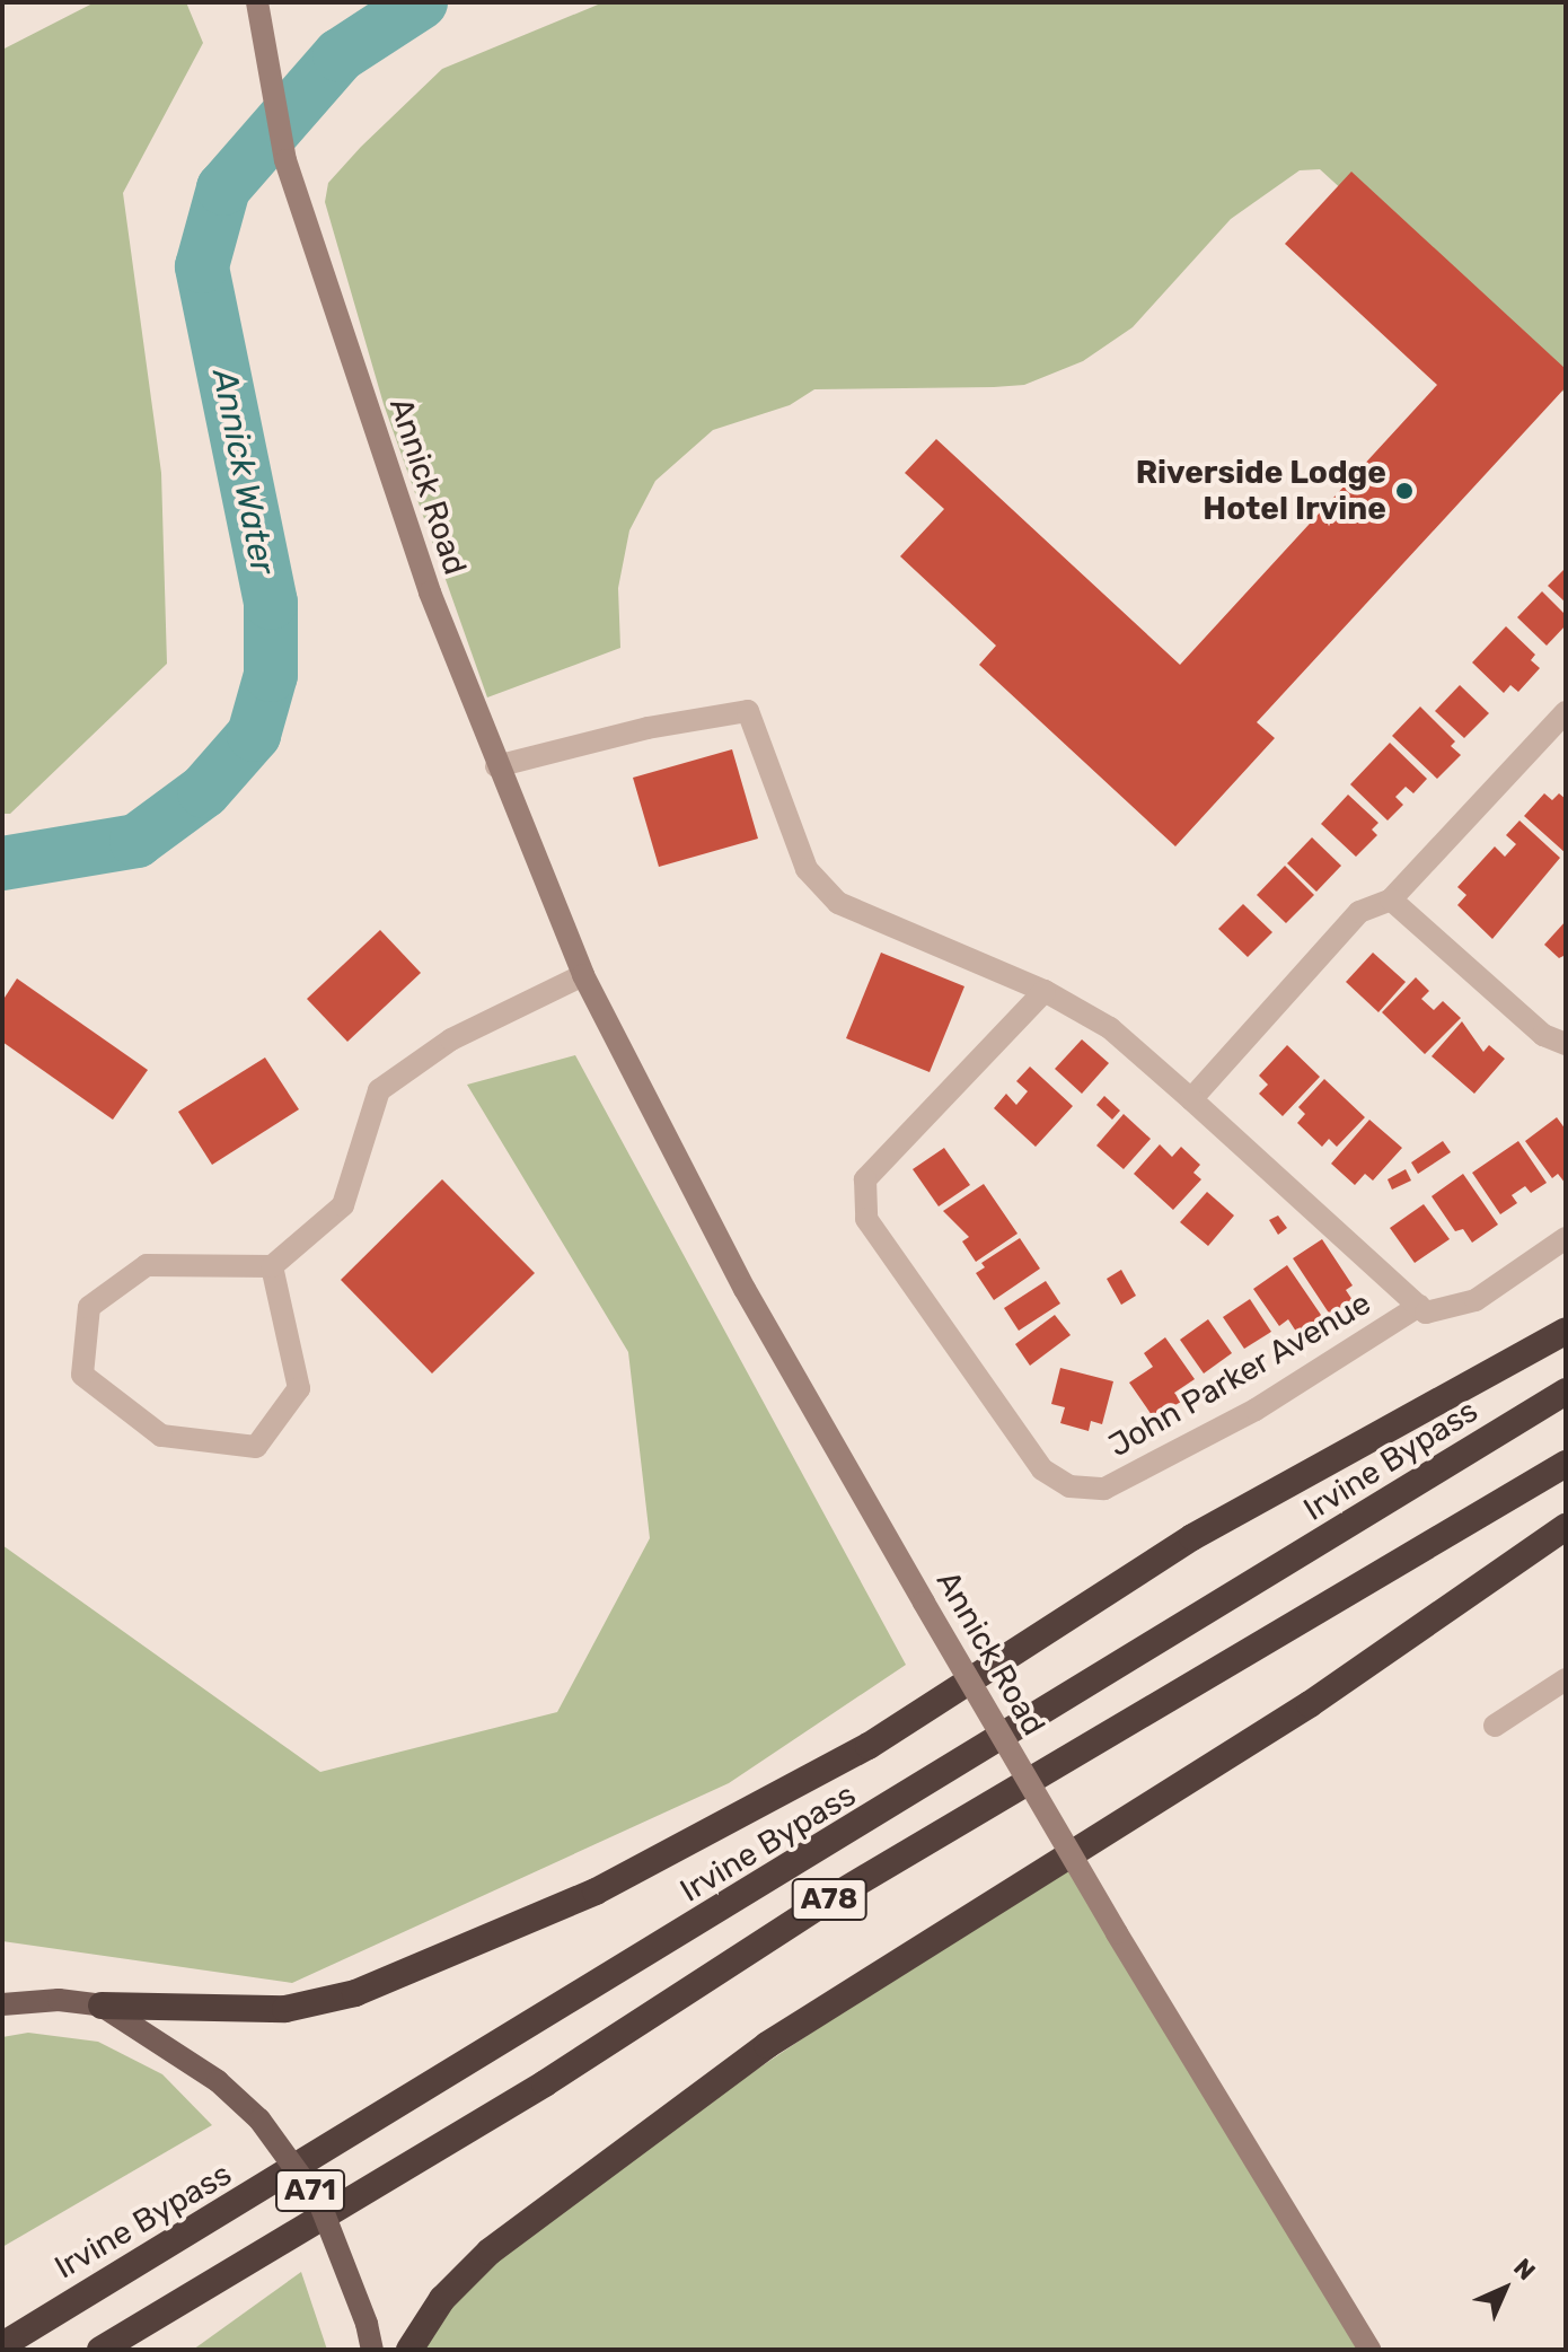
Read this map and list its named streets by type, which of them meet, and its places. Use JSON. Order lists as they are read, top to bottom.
{
  "streets": {
    "highway": ["Irvine Bypass", "A78"],
    "main road": ["Annick Road", "A71"],
    "street": ["John Parker Avenue"]
  },
  "water": ["Annick Water"],
  "places": ["Riverside Lodge Hotel Irvine"],
  "north": "top right"
}
